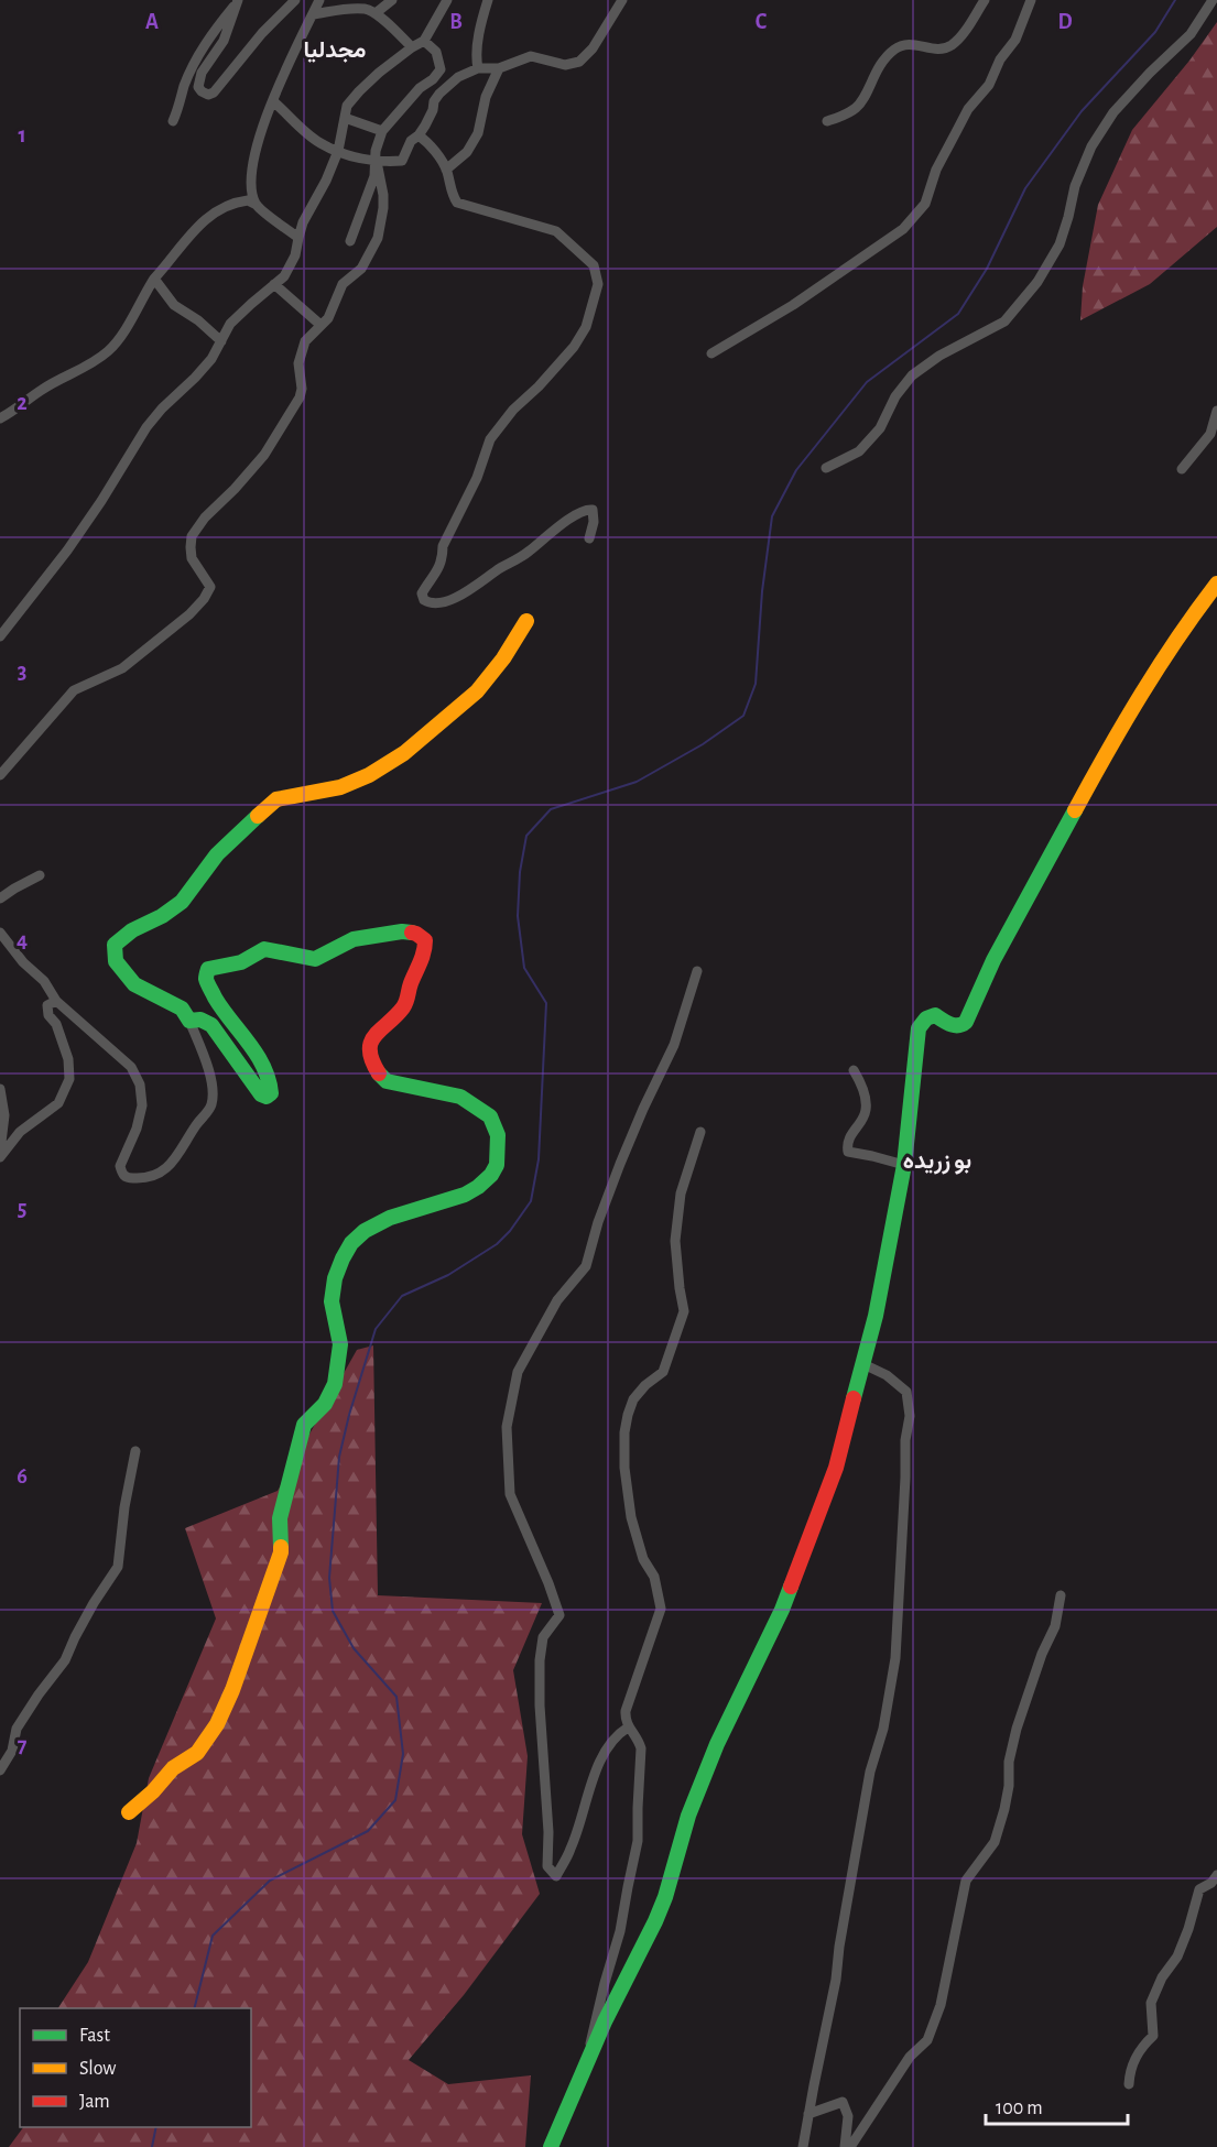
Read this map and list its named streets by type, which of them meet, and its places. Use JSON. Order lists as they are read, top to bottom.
{
  "districts": ["مجدليا", "بو زريده"],
  "legend": ["Fast", "Slow", "Jam"],
  "scale_bar": "100 m",
  "grid": {
    "columns": [
      "A",
      "B",
      "C",
      "D"
    ],
    "rows": [
      "1",
      "2",
      "3",
      "4",
      "5",
      "6",
      "7"
    ]
  }
}
